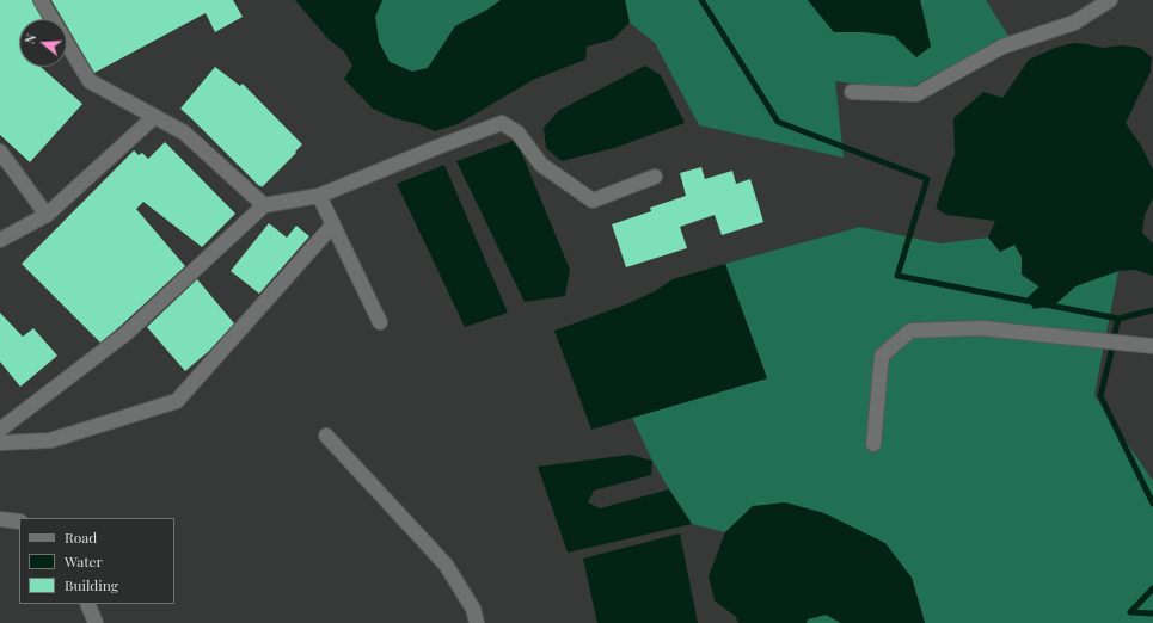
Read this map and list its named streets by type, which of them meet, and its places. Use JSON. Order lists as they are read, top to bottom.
{
  "legend": ["Road", "Water", "Building"],
  "north": "left"
}
